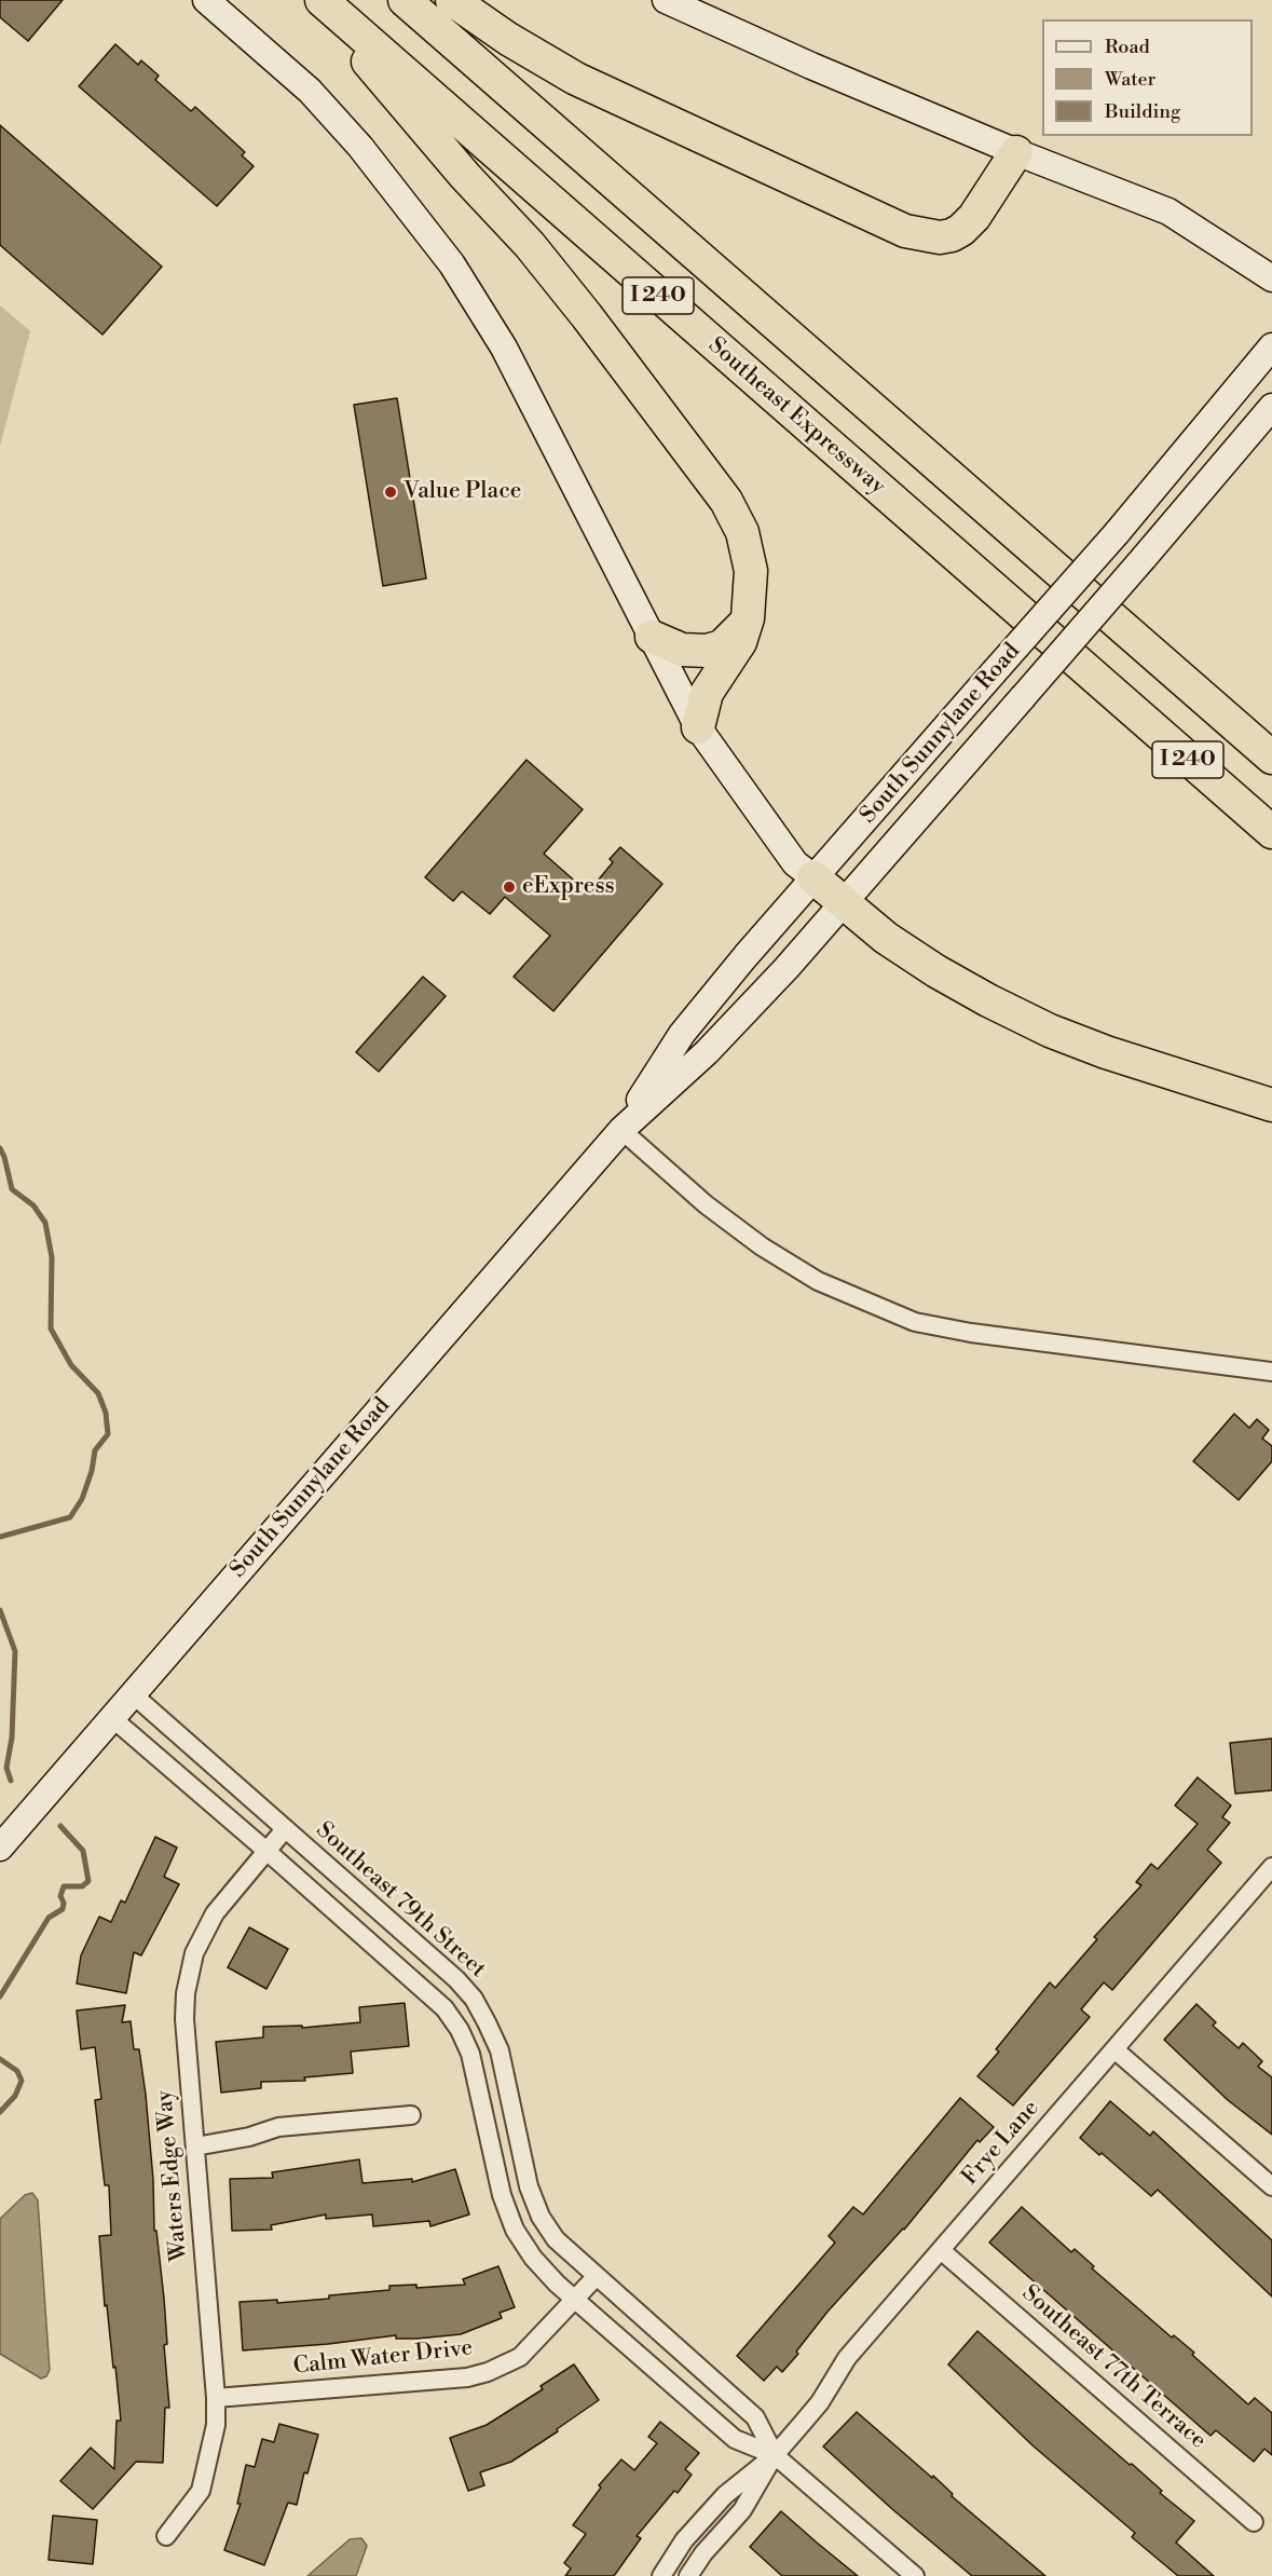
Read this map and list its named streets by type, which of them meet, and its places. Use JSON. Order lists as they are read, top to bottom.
{
  "streets": {
    "highway": ["I 240", "Southeast Expressway"],
    "main road": ["South Sunnylane Road"],
    "street": [
      "Southeast 79th Street",
      "Frye Lane",
      "Waters Edge Way",
      "Calm Water Drive",
      "Southeast 77th Terrace"
    ]
  },
  "crossings": [
    ["South Sunnylane Road", "Southeast 79th Street"],
    ["Southeast 79th Street", "Frye Lane"],
    ["Southeast 79th Street", "Waters Edge Way"],
    ["Southeast 79th Street", "Calm Water Drive"],
    ["Frye Lane", "Southeast 77th Terrace"],
    ["Waters Edge Way", "Calm Water Drive"]
  ],
  "places": ["Value Place", "eExpress"],
  "legend": ["Road", "Water", "Building"]
}
